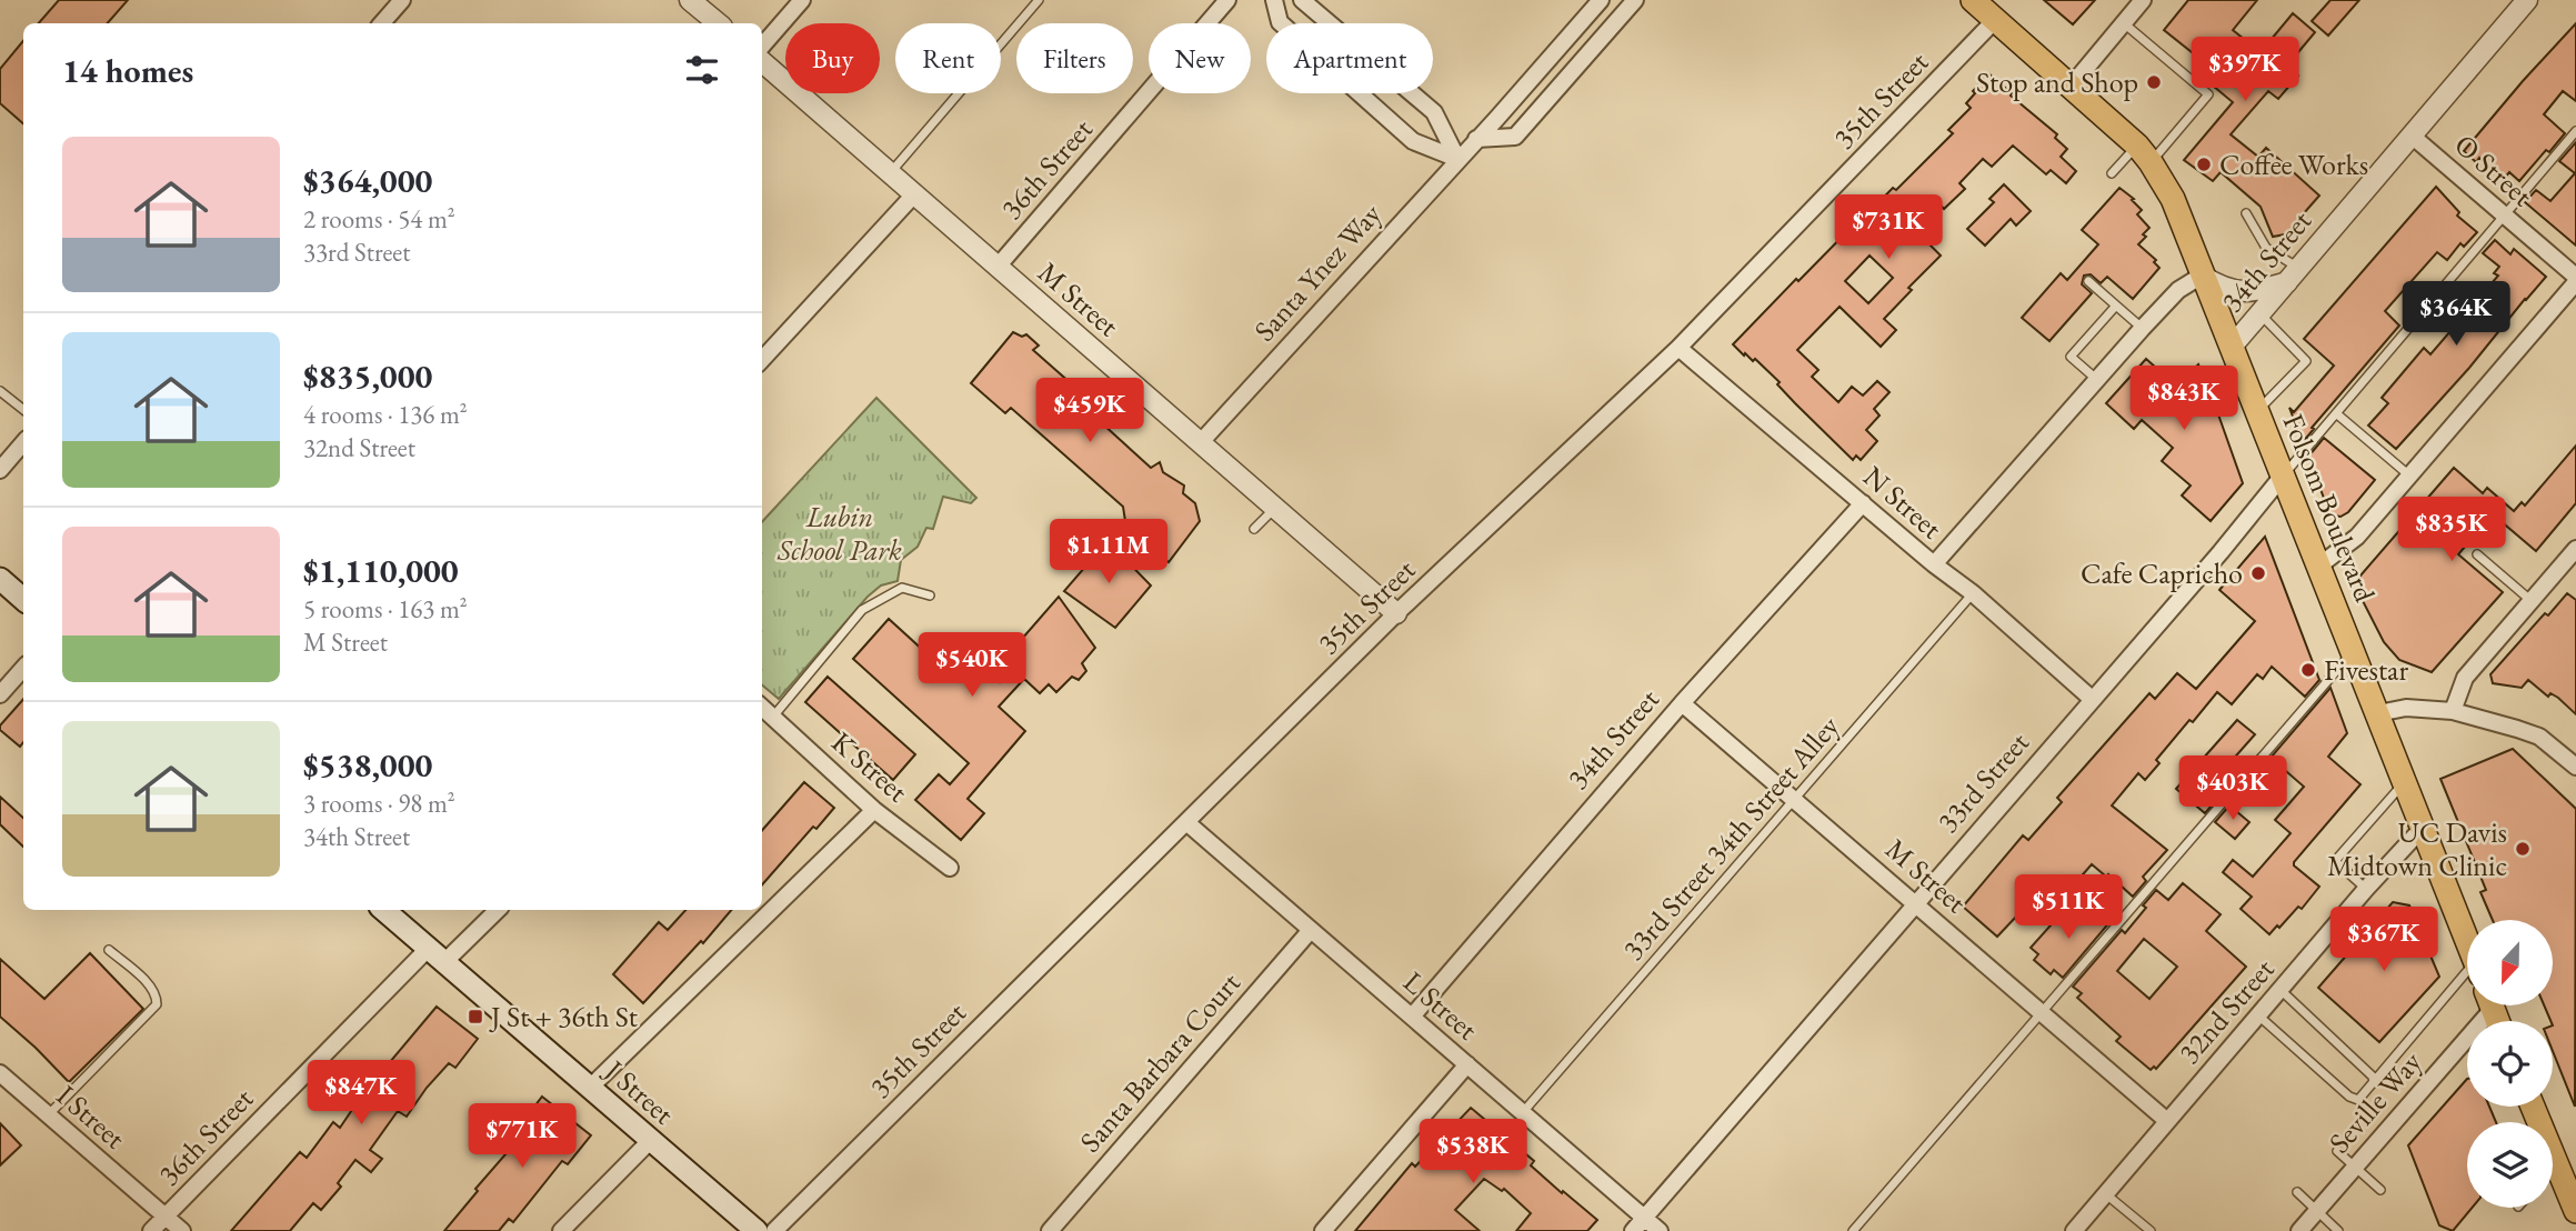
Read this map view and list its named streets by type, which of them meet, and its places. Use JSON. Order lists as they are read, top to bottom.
{
  "streets": {
    "main road": ["Folsom Boulevard", "J Street"],
    "street": [
      "35th Street",
      "36th Street",
      "O Street",
      "34th Street",
      "Santa Ynez Way",
      "M Street",
      "N Street",
      "K Street",
      "33rd Street",
      "L Street",
      "32nd Street",
      "Santa Barbara Court",
      "Seville Way",
      "I Street"
    ],
    "lane": ["33rd Street 34th Street Alley"]
  },
  "crossings": [
    ["35th Street", "M Street"],
    ["35th Street", "N Street"],
    ["35th Street", "Folsom Boulevard"],
    ["35th Street", "L Street"],
    ["36th Street", "M Street"],
    ["36th Street", "J Street"],
    ["36th Street", "I Street"],
    ["O Street", "34th Street"],
    ["34th Street", "M Street"],
    ["34th Street", "N Street"],
    ["34th Street", "Folsom Boulevard"],
    ["34th Street", "L Street"],
    ["Santa Ynez Way", "M Street"],
    ["M Street", "33rd Street"],
    ["M Street", "33rd Street 34th Street Alley"],
    ["M Street", "32nd Street"],
    ["N Street", "33rd Street"],
    ["N Street", "33rd Street 34th Street Alley"],
    ["Folsom Boulevard", "33rd Street"],
    ["Folsom Boulevard", "32nd Street"],
    ["33rd Street", "L Street"],
    ["33rd Street 34th Street Alley", "L Street"],
    ["L Street", "Santa Barbara Court"]
  ],
  "parks": ["Lubin School Park"],
  "places": {
    "other": [
      "Stop and Shop",
      "Coffee Works",
      "Cafe Capricho",
      "Fivestar",
      "UC Davis Midtown Clinic"
    ],
    "transit": ["J St + 36th St"]
  },
  "north": "bottom",
  "page": {
    "chip": [
      "Buy",
      "Rent",
      "Filters",
      "New",
      "Apartment"
    ],
    "heading": "14 homes",
    "price": [
      "$397K",
      "$731K",
      "$364K",
      "$843K",
      "$459K",
      "$835K",
      "$1.11M",
      "$540K",
      "$403K",
      "$511K",
      "$367K",
      "$847K",
      "$771K",
      "$538K"
    ],
    "list": [
      {
        "name": "$364,000",
        "note": "2 rooms · 54 m² · 33rd Street"
      },
      {
        "name": "$835,000",
        "note": "4 rooms · 136 m² · 32nd Street"
      },
      {
        "name": "$1,110,000",
        "note": "5 rooms · 163 m² · M Street"
      },
      {
        "name": "$538,000",
        "note": "3 rooms · 98 m² · 34th Street"
      }
    ]
  }
}
